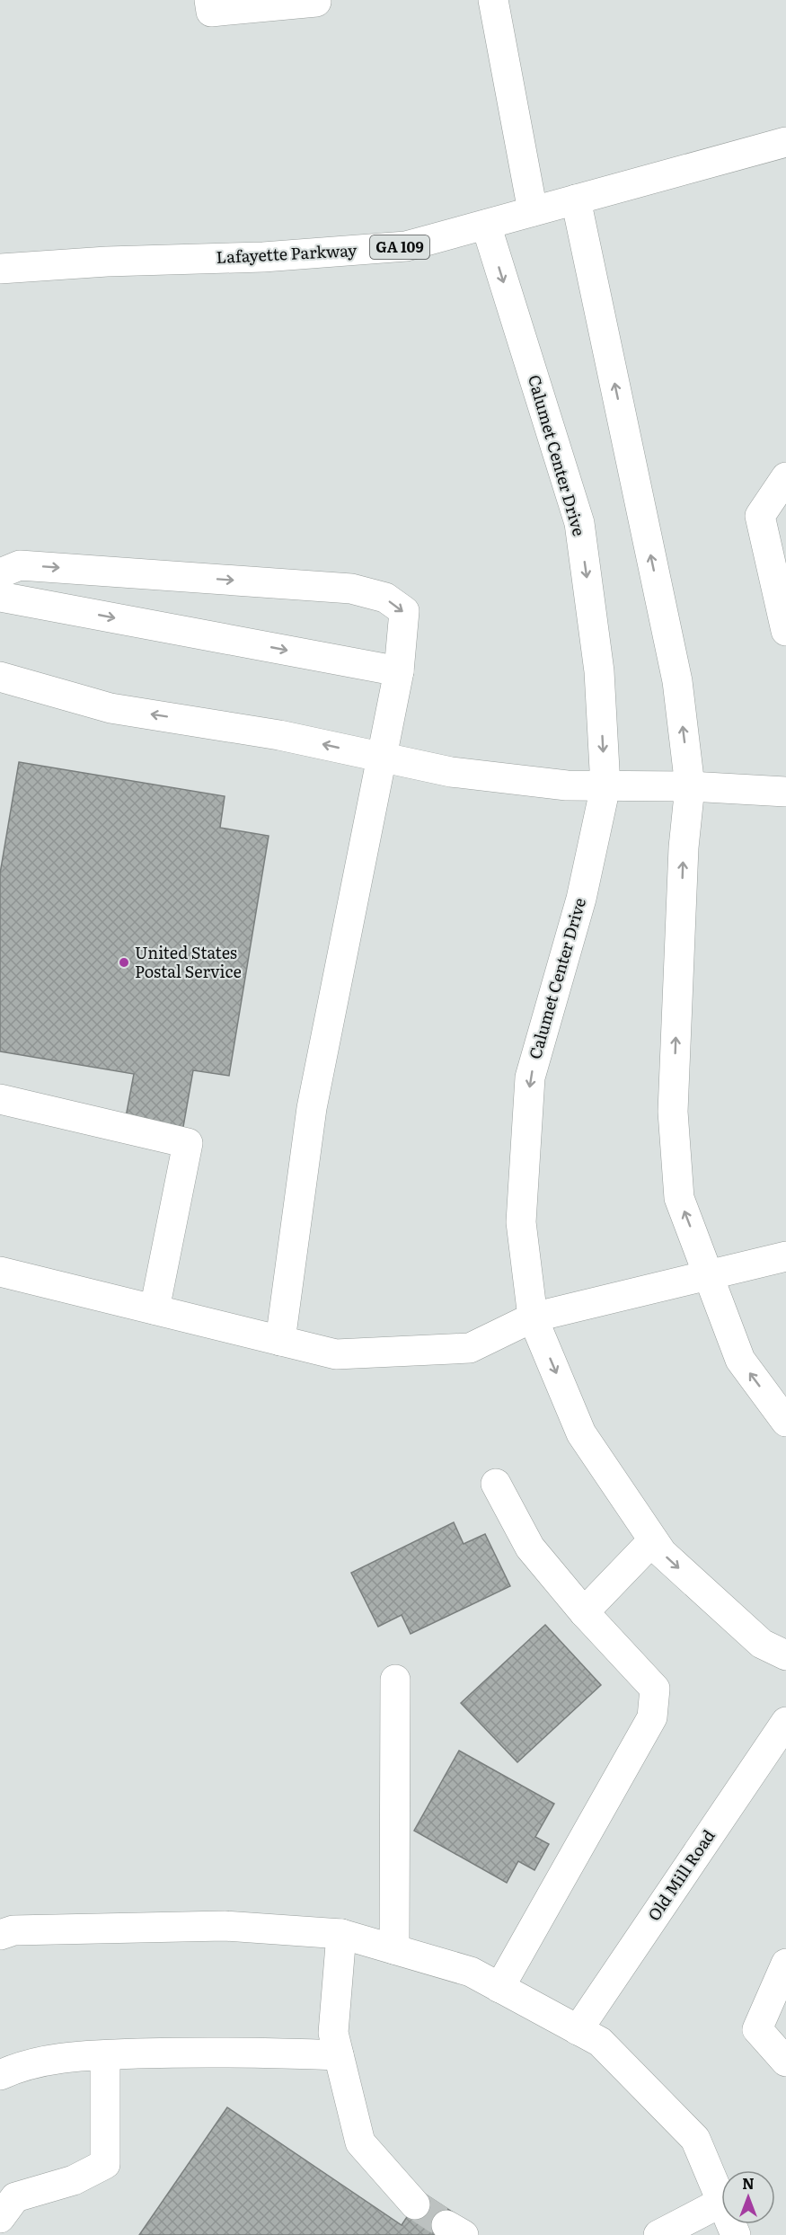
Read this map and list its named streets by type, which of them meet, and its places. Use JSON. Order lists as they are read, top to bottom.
{
  "streets": {
    "main road": [
      "GA 109",
      "Lafayette Parkway",
      "Calumet Center Drive",
      "Old Mill Road"
    ]
  },
  "crossings": [
    ["Lafayette Parkway", "Calumet Center Drive"]
  ],
  "places": ["United States Postal Service"],
  "north": "top"
}
